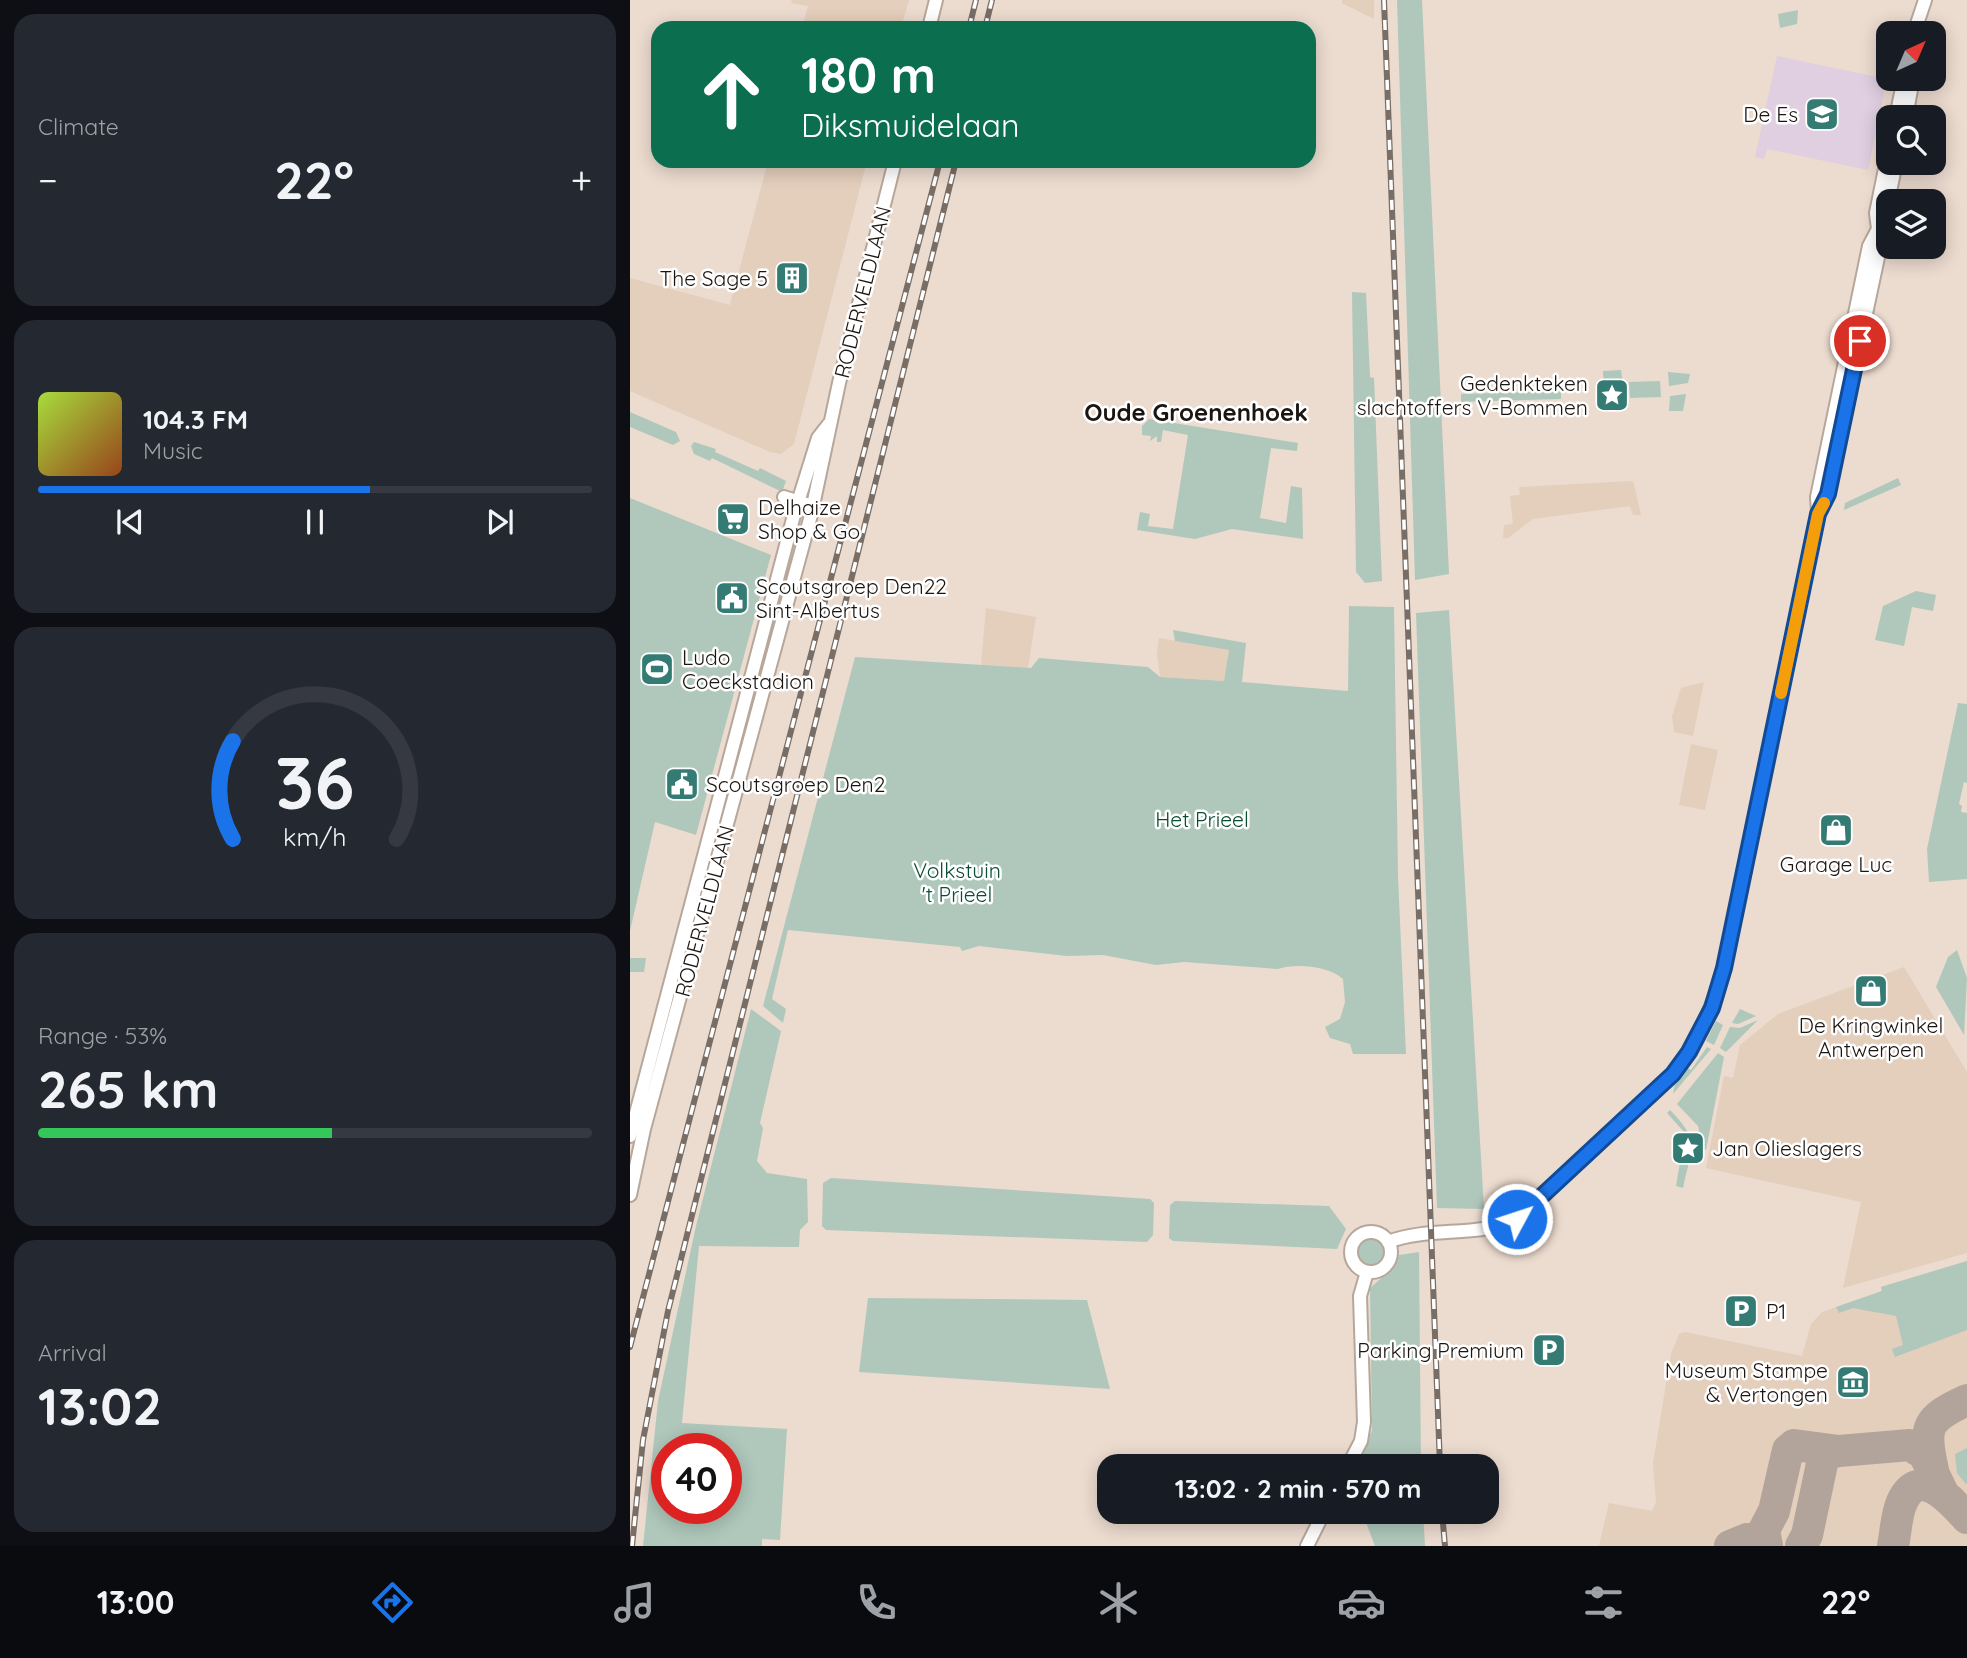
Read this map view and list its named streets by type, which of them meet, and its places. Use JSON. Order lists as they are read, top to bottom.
{
  "streets": {
    "street": ["RODERVELDLAAN"]
  },
  "districts": ["Oude Groenenhoek"],
  "parks": ["Het Prieel", "Volkstuin 't Prieel"],
  "places": {
    "school or university": ["De Es"],
    "building": ["The Sage 5"],
    "place": ["Gedenkteken slachtoffers V-Bommen", "Jan Olieslagers"],
    "supermarket": ["Delhaize Shop & Go"],
    "public building": ["Scoutsgroep Den22 Sint-Albertus", "Scoutsgroep Den2"],
    "sports": ["Ludo Coeckstadion"],
    "shop": ["Garage Luc", "De Kringwinkel Antwerpen"],
    "parking": ["P1", "Parking Premium"],
    "museum": ["Museum Stampe & Vertongen"]
  },
  "north": "top right",
  "page": {
    "tile": [
      "Climate",
      ["Range · 53%", "265 km"],
      ["Arrival", "13:02"]
    ],
    "turn": ["180 m", "Diksmuidelaan"],
    "heat": ["−", "22°", "+"],
    "song": ["104.3 FM", "Music"],
    "limit": "40",
    "trip": "13:02 · 2 min · 570 m",
    "tabs": ["13:00", "22°"],
    "gauge": ["36", "km/h"]
  }
}
